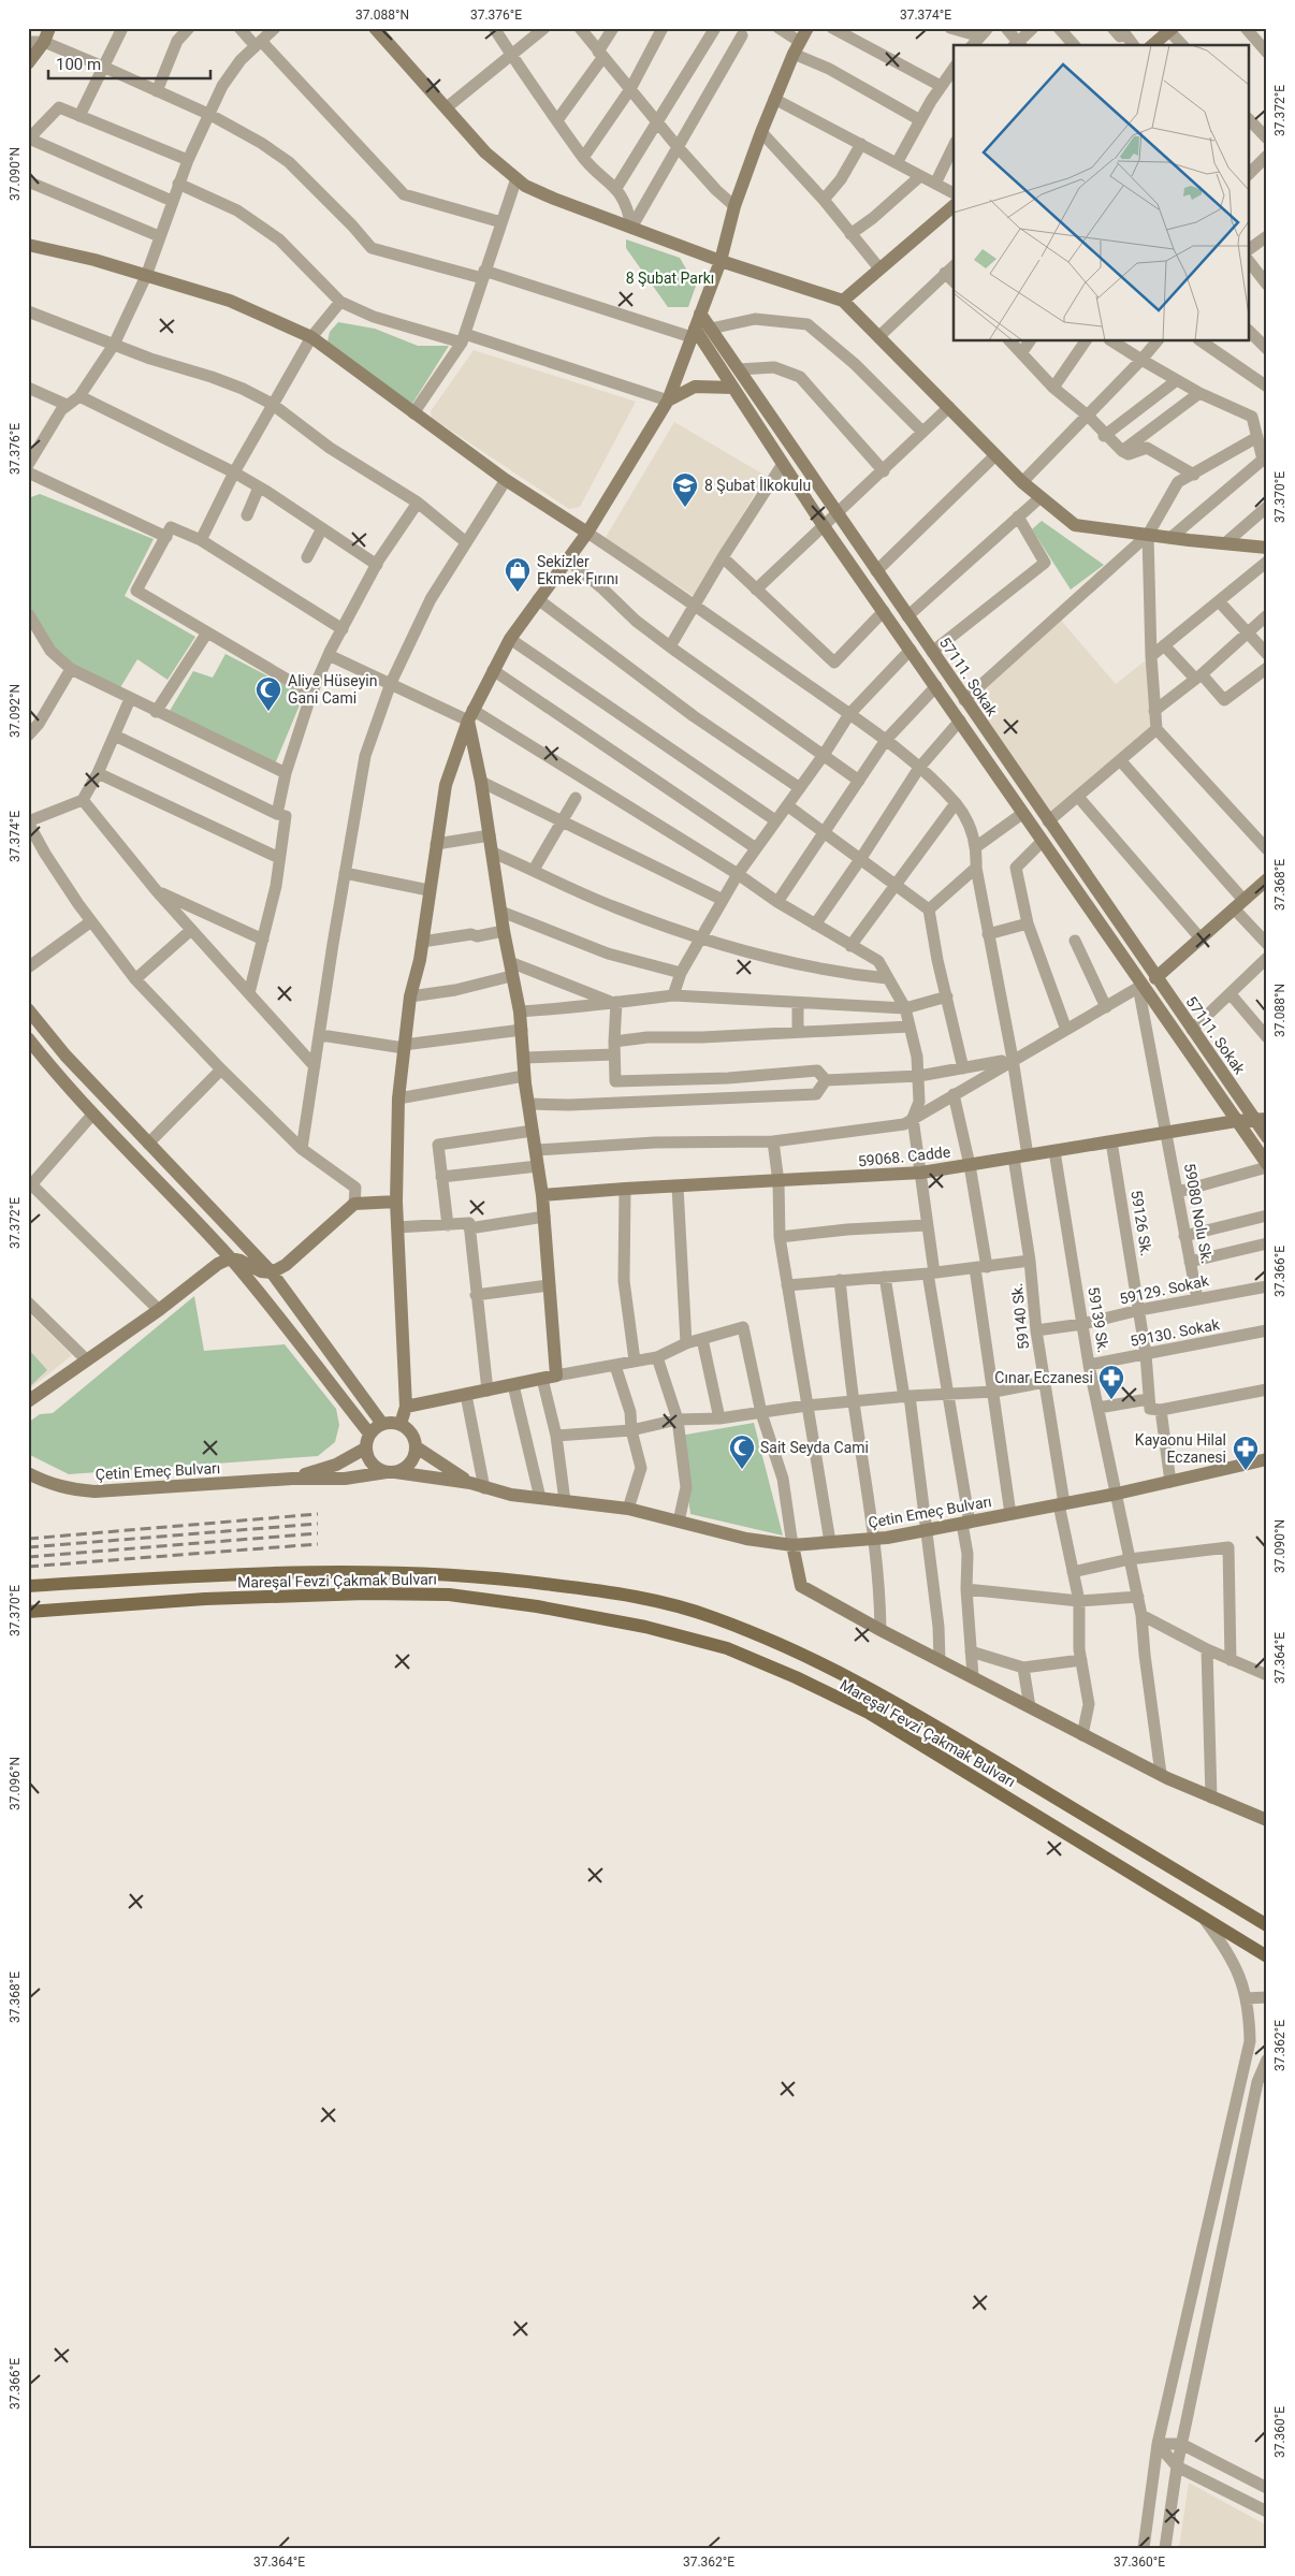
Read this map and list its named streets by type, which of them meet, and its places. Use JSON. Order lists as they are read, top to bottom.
{
  "streets": {
    "main road": ["Mareşal Fevzi Çakmak Bulvarı"],
    "street": [
      "57111. Sokak",
      "59068. Cadde",
      "59080 Nolu Sk.",
      "59126 Sk.",
      "59129. Sokak",
      "59140 Sk.",
      "59139 Sk.",
      "59130. Sokak",
      "Çetin Emeç Bulvarı"
    ]
  },
  "crossings": [
    ["57111. Sokak", "59068. Cadde"],
    ["59068. Cadde", "59080 Nolu Sk."],
    ["59068. Cadde", "59126 Sk."],
    ["59068. Cadde", "59140 Sk."],
    ["59068. Cadde", "59139 Sk."],
    ["59080 Nolu Sk.", "59129. Sokak"],
    ["59126 Sk.", "59129. Sokak"],
    ["59126 Sk.", "59130. Sokak"],
    ["59129. Sokak", "59140 Sk."],
    ["59129. Sokak", "59139 Sk."],
    ["59140 Sk.", "Çetin Emeç Bulvarı"],
    ["59139 Sk.", "59130. Sokak"],
    ["59139 Sk.", "Çetin Emeç Bulvarı"]
  ],
  "parks": ["8 Şubat Parkı"],
  "places": {
    "school or university": ["8 Şubat İlkokulu"],
    "shop": ["Sekizler Ekmek Fırını"],
    "mosque": ["Aliye Hüseyin Gani Cami", "Sait Seyda Cami"],
    "pharmacy": ["Cınar Eczanesi", "Kayaonu Hilal Eczanesi"]
  },
  "scale_bar": "100 m",
  "coordinates": [
    "37.088°N",
    "37.376°E",
    "37.374°E",
    "37.372°E",
    "37.090°N",
    "37.370°E",
    "37.092°N",
    "37.368°E",
    "37.366°E",
    "37.364°E",
    "37.096°N",
    "37.362°E",
    "37.360°E"
  ]
}
